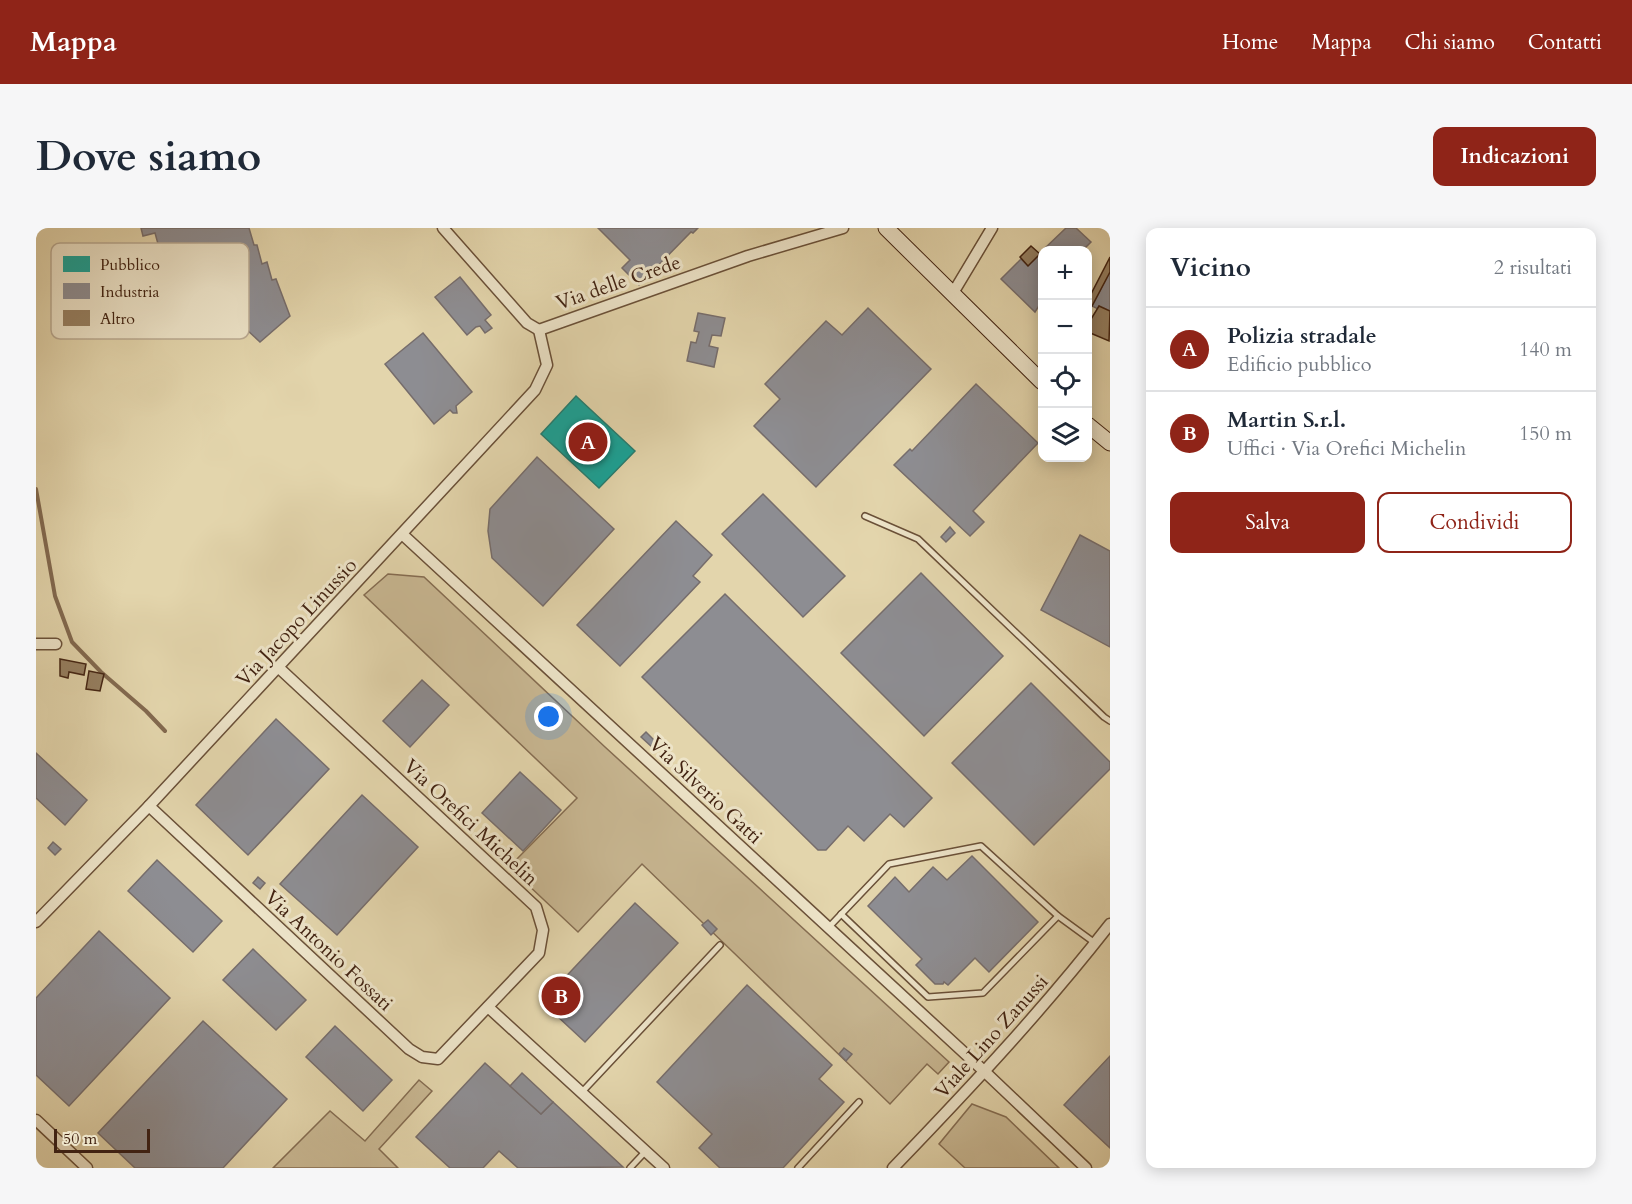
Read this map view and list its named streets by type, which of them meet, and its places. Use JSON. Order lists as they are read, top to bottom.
{
  "streets": {
    "street": [
      "Via delle Crede",
      "Via Jacopo Linussio",
      "Via Silverio Gatti",
      "Via Orefici Michelin",
      "Via Antonio Fossati",
      "Viale Lino Zanussi"
    ]
  },
  "crossings": [
    ["Via delle Crede", "Via Jacopo Linussio"],
    ["Via Jacopo Linussio", "Via Silverio Gatti"],
    ["Via Jacopo Linussio", "Via Orefici Michelin"],
    ["Via Jacopo Linussio", "Via Antonio Fossati"],
    ["Via Silverio Gatti", "Viale Lino Zanussi"],
    ["Via Orefici Michelin", "Via Antonio Fossati"]
  ],
  "legend": ["Pubblico", "Industria", "Altro"],
  "scale_bar": "50 m",
  "page": {
    "header": "Mappa",
    "nav": [
      "Home",
      "Mappa",
      "Chi siamo",
      "Contatti"
    ],
    "buttons": [
      "Indicazioni",
      ["Salva", "Condividi"]
    ],
    "title": "Dove siamo",
    "heading": ["Vicino", "2 risultati"],
    "map_buttons": ["+", "−"],
    "list": [
      {
        "mark": "A",
        "name": "Polizia stradale",
        "note": "Edificio pubblico",
        "value": "140 m"
      },
      {
        "mark": "B",
        "name": "Martin S.r.l.",
        "note": "Uffici · Via Orefici Michelin",
        "value": "150 m"
      }
    ],
    "pins": ["A", "B"],
    "scale": "50 m"
  }
}
